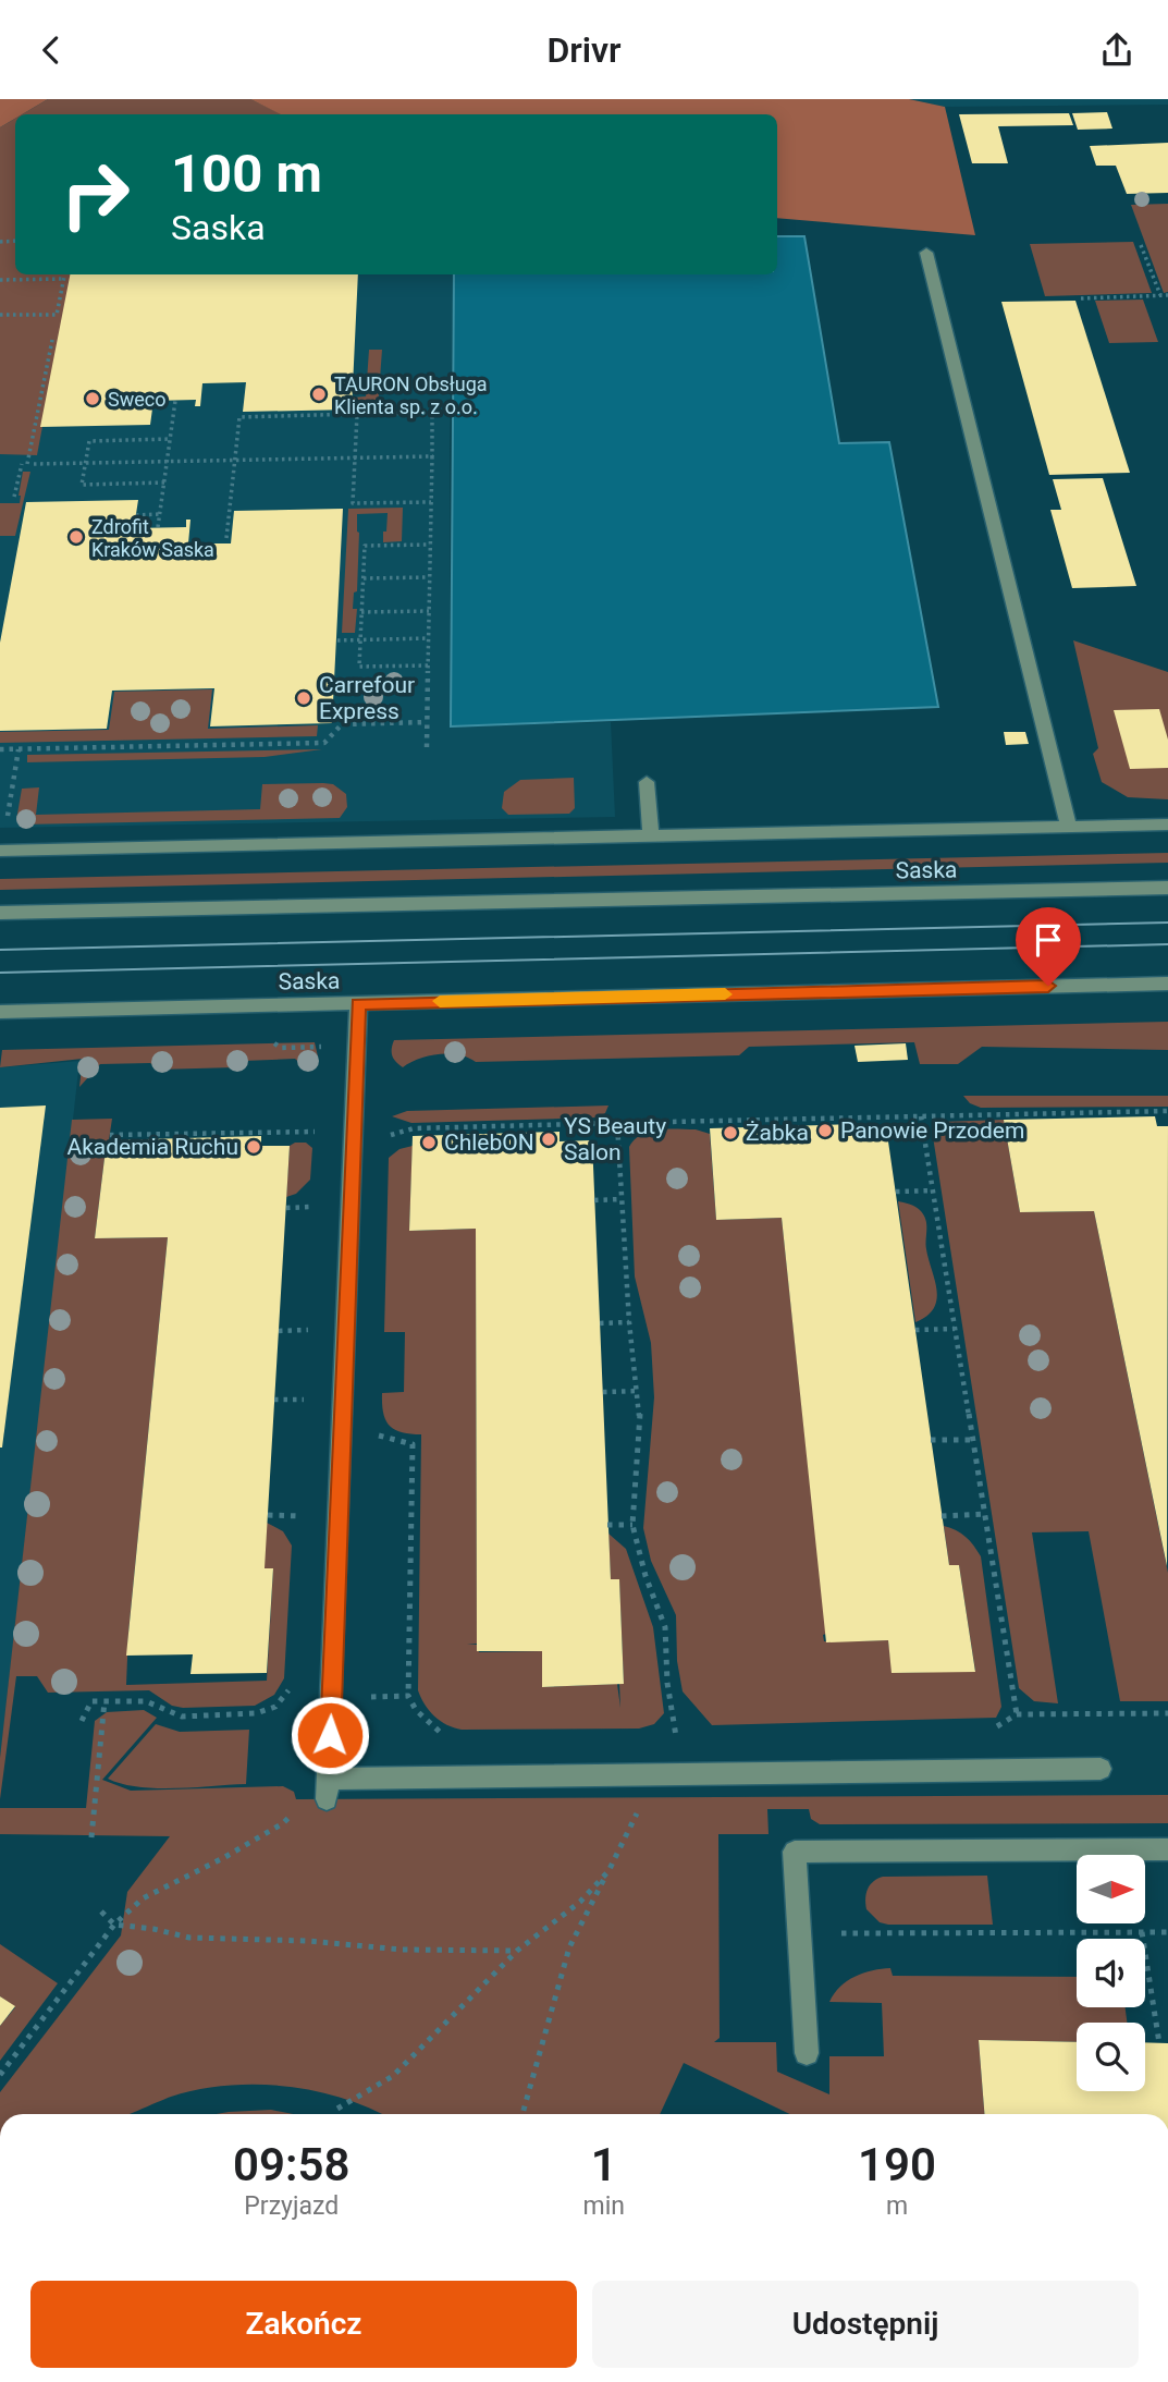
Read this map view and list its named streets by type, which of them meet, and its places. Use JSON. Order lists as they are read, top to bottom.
{
  "streets": {
    "street": ["Saska"]
  },
  "places": [
    "TAURON Obsługa Klienta sp. z o.o.",
    "Sweco",
    "Zdrofit Kraków Saska",
    "Carrefour Express",
    "Panowie Przodem",
    "Żabka",
    "YS Beauty Salon",
    "ChlebON",
    "Akademia Ruchu"
  ],
  "north": "right",
  "page": {
    "header": "Drivr",
    "turn": ["100 m", "Saska"],
    "eta": [
      "09:58",
      "Przyjazd",
      "1",
      "min",
      "190",
      "m"
    ],
    "buttons": ["Zakończ", "Udostępnij"]
  }
}
